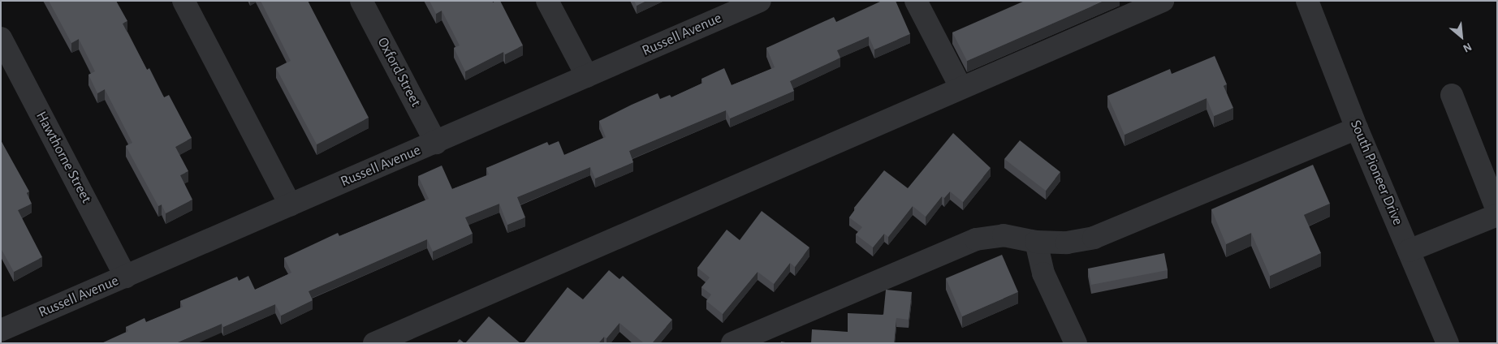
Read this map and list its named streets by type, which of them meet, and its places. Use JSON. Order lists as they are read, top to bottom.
{
  "streets": {
    "street": [
      "Russell Avenue",
      "Oxford Street",
      "Hawthorne Street",
      "South Pioneer Drive"
    ]
  },
  "crossings": [
    ["Russell Avenue", "Oxford Street"],
    ["Russell Avenue", "Hawthorne Street"]
  ],
  "north": "bottom right"
}
